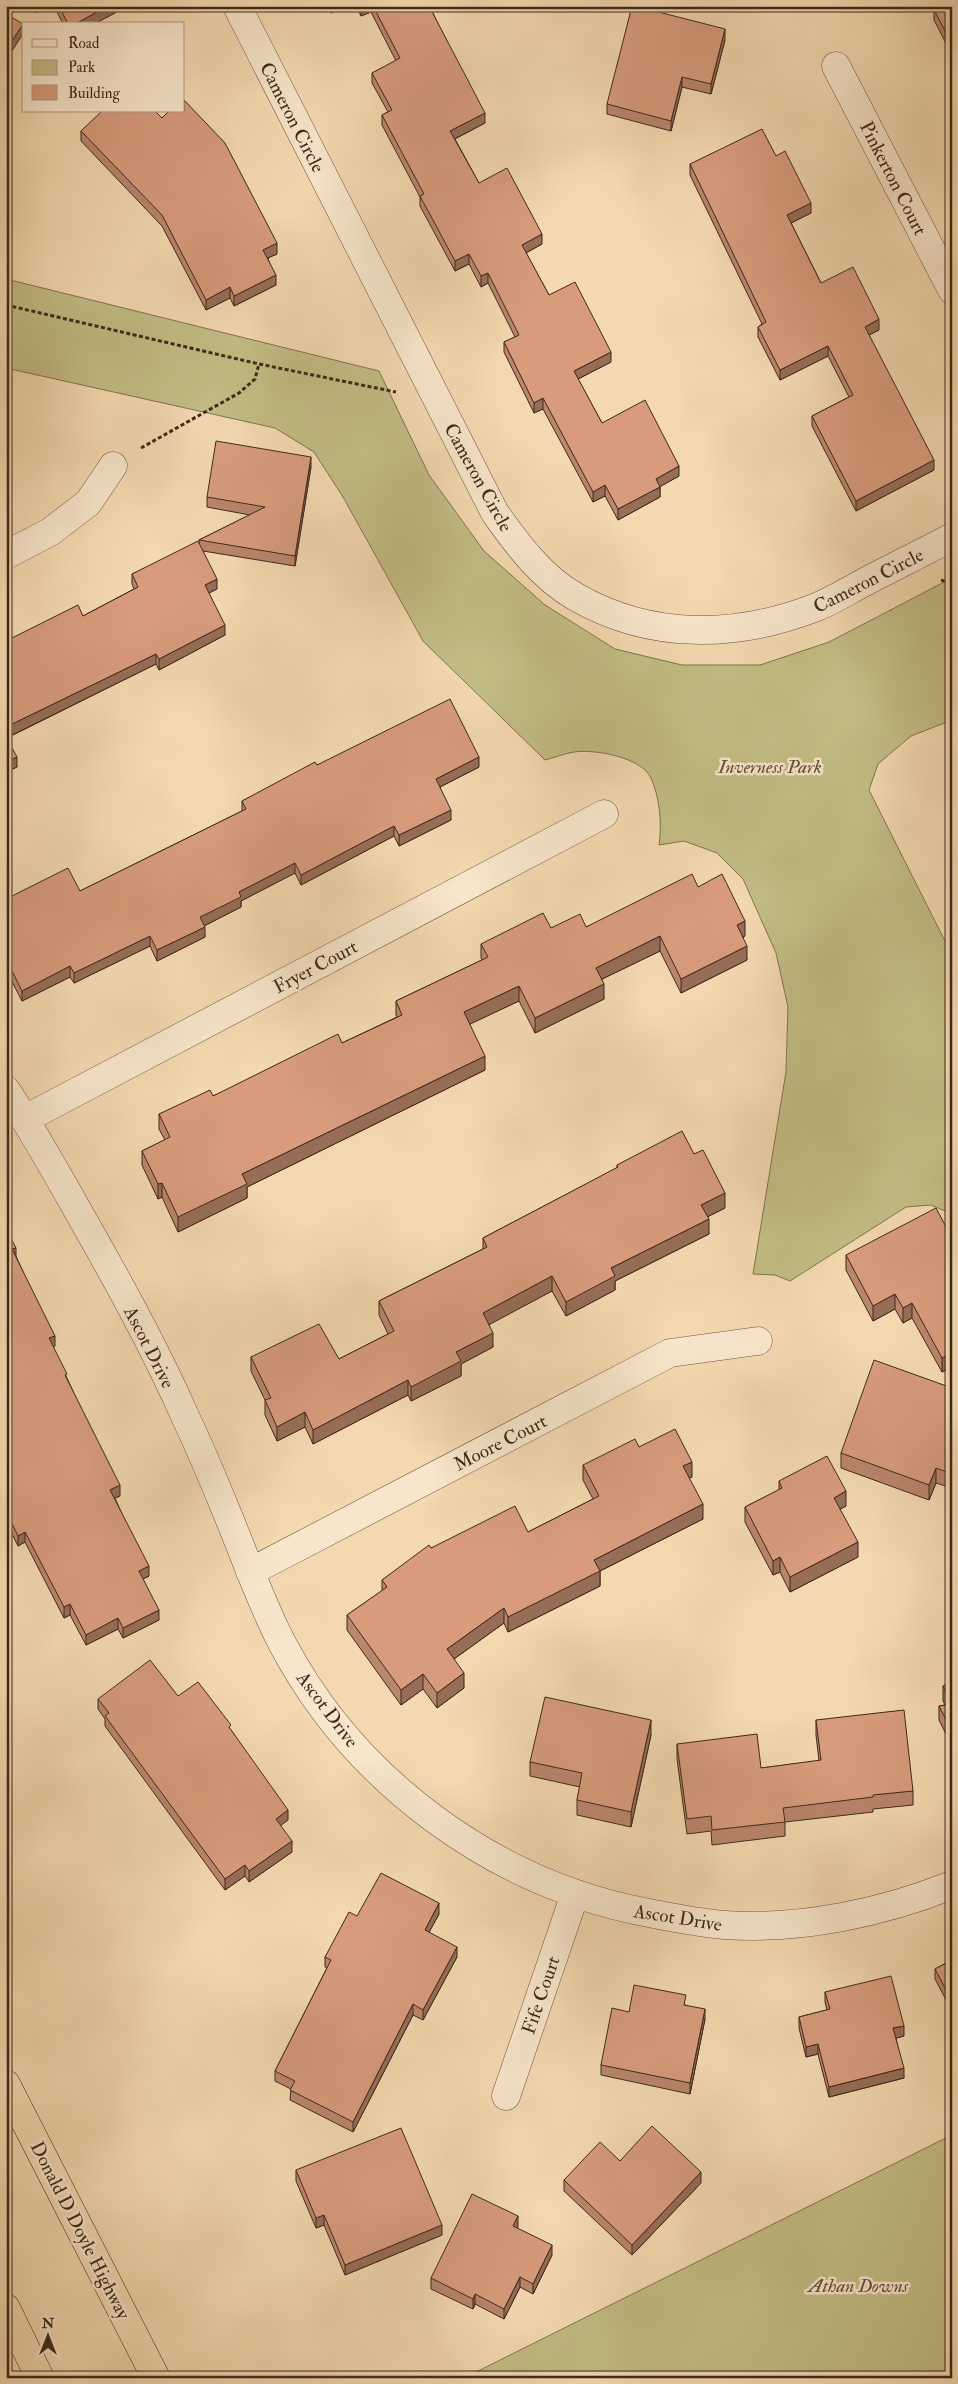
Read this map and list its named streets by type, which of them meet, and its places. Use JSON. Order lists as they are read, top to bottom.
{
  "streets": {
    "highway": ["Donald D Doyle Highway"],
    "street": [
      "Cameron Circle",
      "Pinkerton Court",
      "Fryer Court",
      "Ascot Drive",
      "Moore Court",
      "Fife Court"
    ]
  },
  "crossings": [
    ["Fryer Court", "Ascot Drive"],
    ["Ascot Drive", "Moore Court"],
    ["Ascot Drive", "Fife Court"]
  ],
  "parks": ["Inverness Park", "Athan Downs"],
  "legend": ["Road", "Park", "Building"],
  "north": "top"
}
